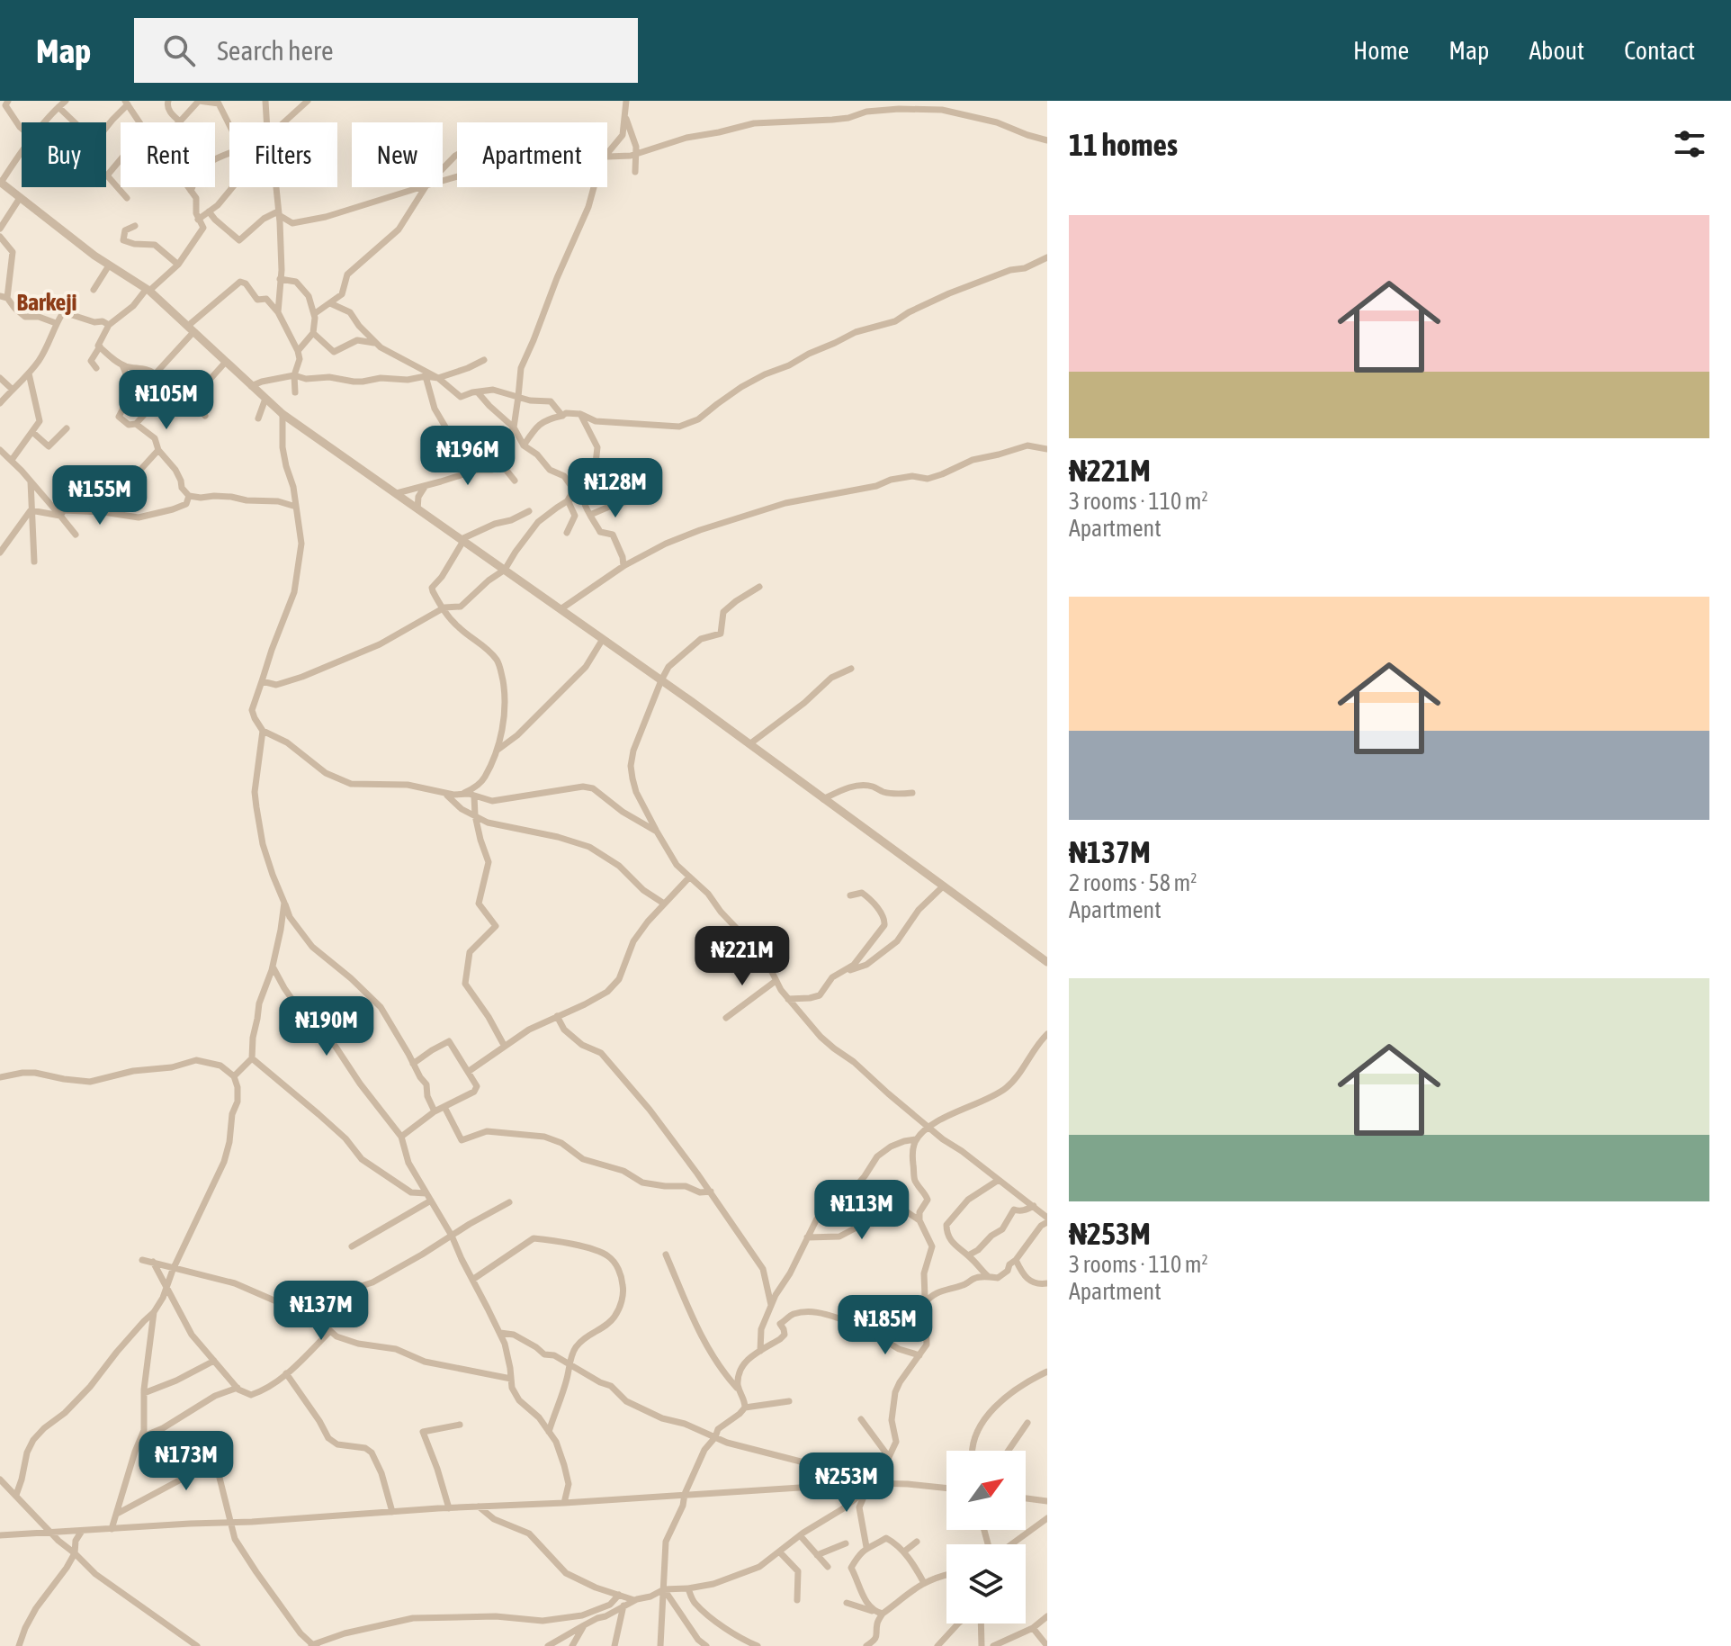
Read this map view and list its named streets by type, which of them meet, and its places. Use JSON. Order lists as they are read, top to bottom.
{
  "districts": ["Barkeji"],
  "north": "top right",
  "page": {
    "header": "Map",
    "search": "Search here",
    "nav": [
      "Home",
      "Map",
      "About",
      "Contact"
    ],
    "heading": "11 homes",
    "chip": [
      "Buy",
      "Rent",
      "Filters",
      "New",
      "Apartment"
    ],
    "list": [
      {
        "name": "₦221M",
        "note": "3 rooms · 110 m² · Apartment"
      },
      {
        "name": "₦137M",
        "note": "2 rooms · 58 m² · Apartment"
      },
      {
        "name": "₦253M",
        "note": "3 rooms · 110 m² · Apartment"
      }
    ],
    "price": [
      "₦105M",
      "₦196M",
      "₦128M",
      "₦155M",
      "₦221M",
      "₦190M",
      "₦113M",
      "₦137M",
      "₦185M",
      "₦173M",
      "₦253M"
    ]
  }
}
